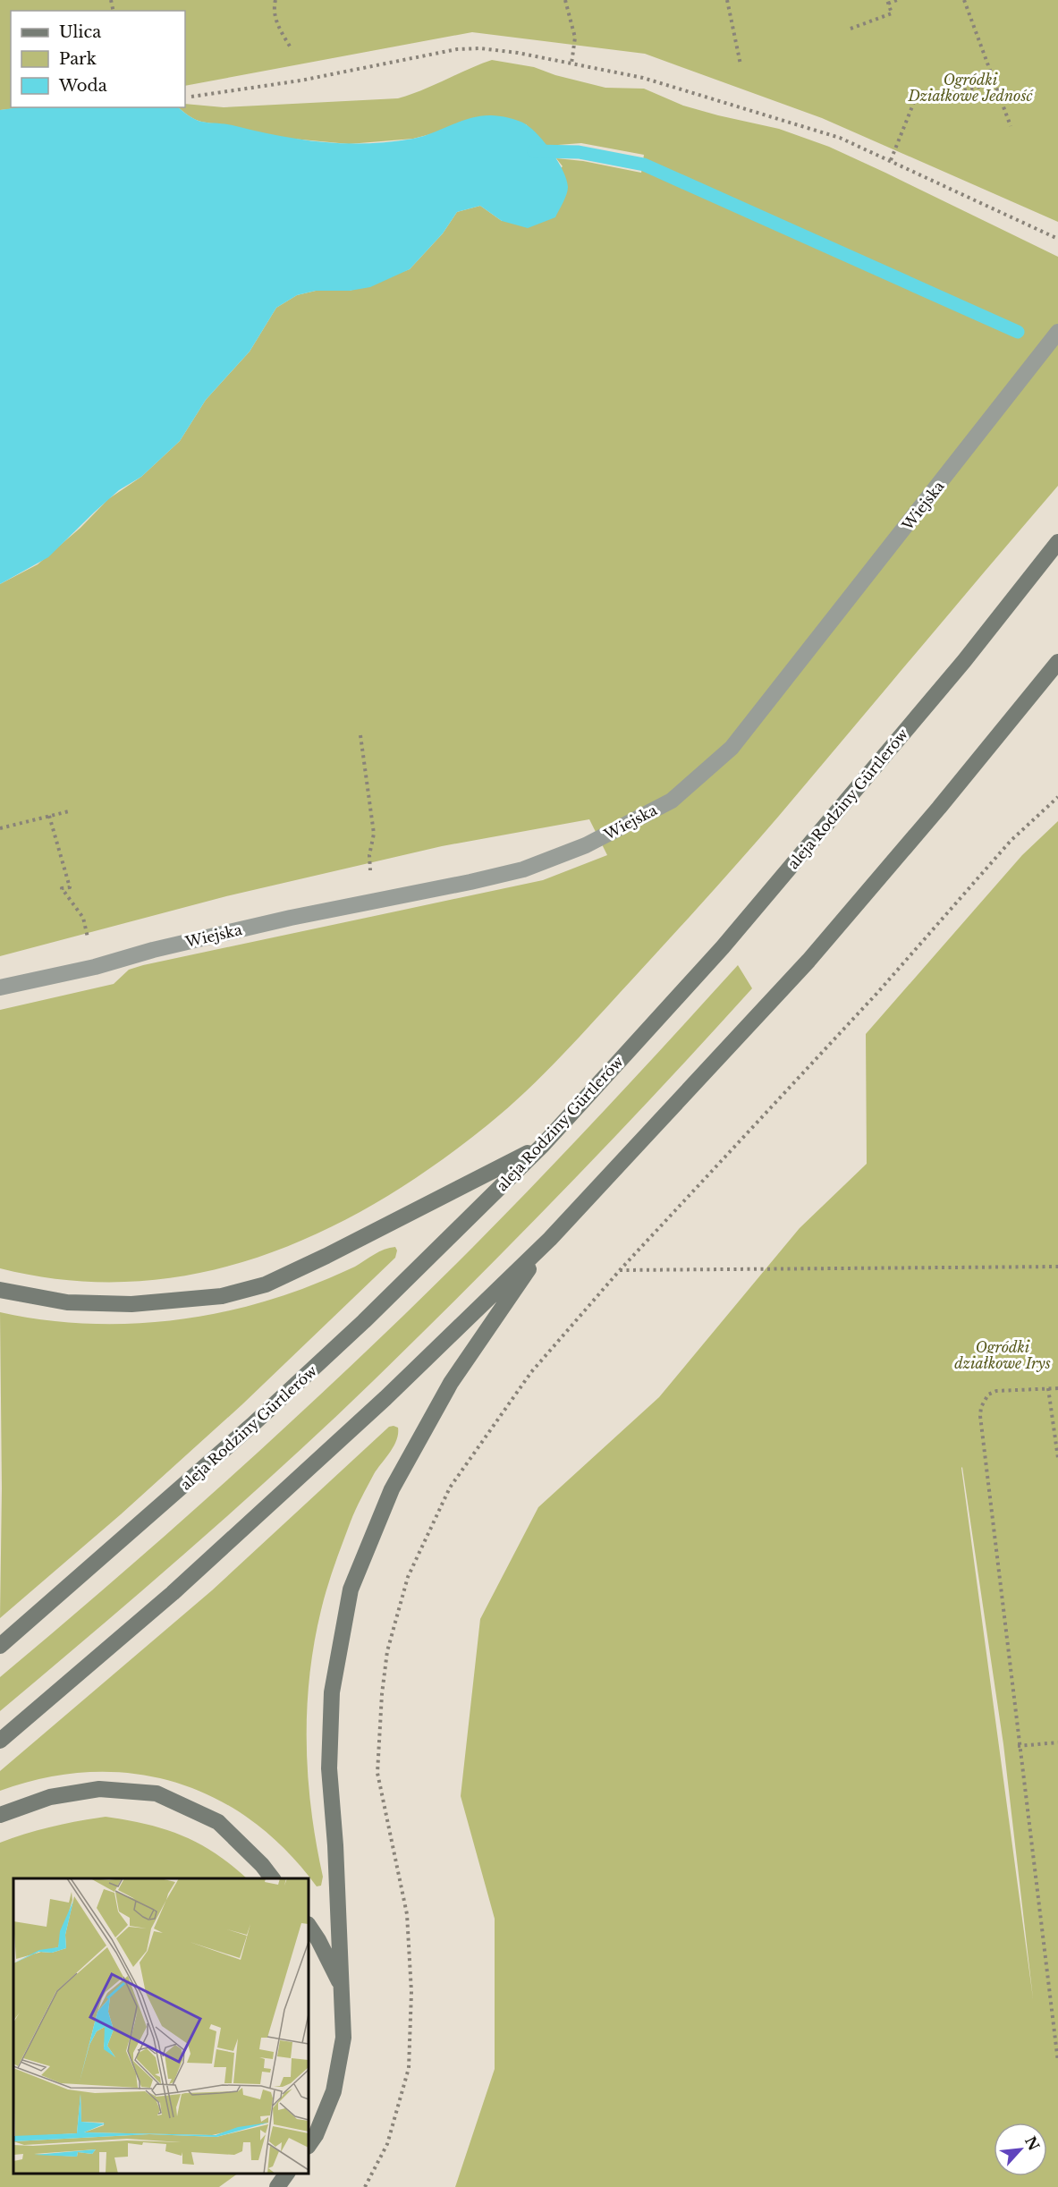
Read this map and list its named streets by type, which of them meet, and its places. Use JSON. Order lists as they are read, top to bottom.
{
  "streets": {
    "main road": ["aleja Rodziny Gürtlerów"],
    "street": ["Wiejska"]
  },
  "parks": ["Ogródki Działkowe Jedność", "Ogródki działkowe Irys"],
  "legend": ["Ulica", "Park", "Woda"],
  "north": "top right"
}
